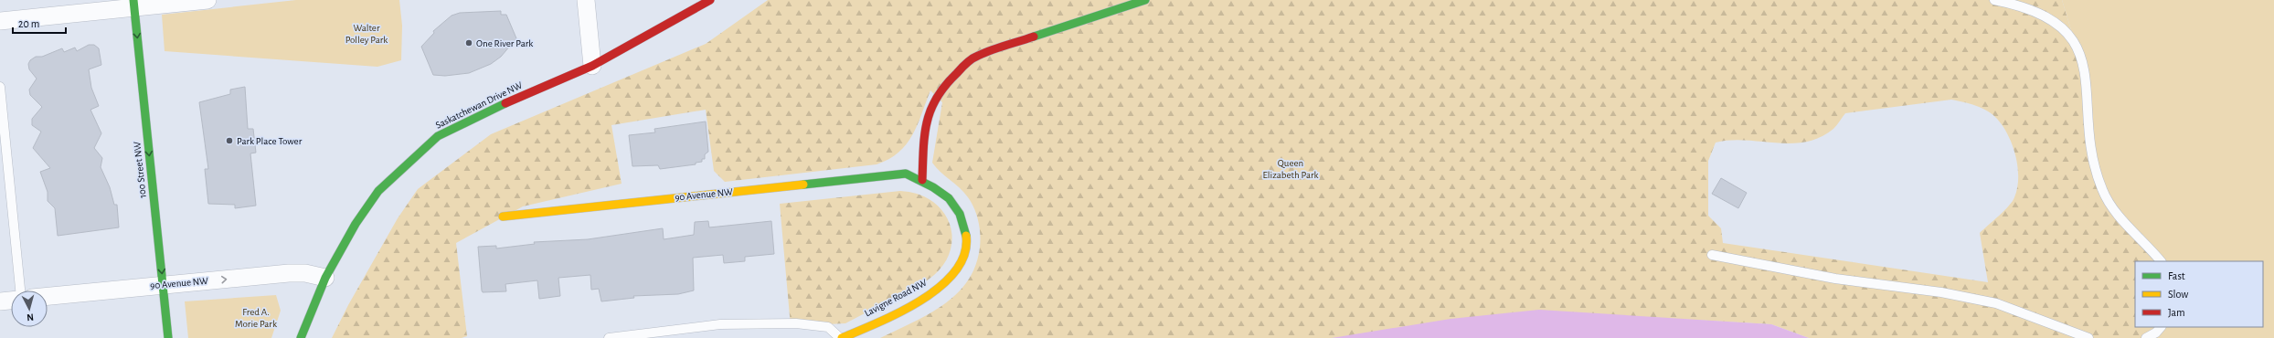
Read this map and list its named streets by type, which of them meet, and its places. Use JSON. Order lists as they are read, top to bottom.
{
  "streets": {
    "street": [
      "Saskatchewan Drive NW",
      "100 Street NW",
      "90 Avenue NW",
      "Lavigne Road NW"
    ]
  },
  "crossings": [
    ["Saskatchewan Drive NW", "90 Avenue NW"],
    ["100 Street NW", "90 Avenue NW"],
    ["90 Avenue NW", "Lavigne Road NW"]
  ],
  "one_way": ["100 Street NW"],
  "parks": ["Walter Polley Park", "Queen Elizabeth Park", "Fred A. Morie Park"],
  "places": ["One River Park", "Park Place Tower"],
  "legend": ["Fast", "Slow", "Jam"],
  "scale_bar": "20 m",
  "north": "bottom"
}
